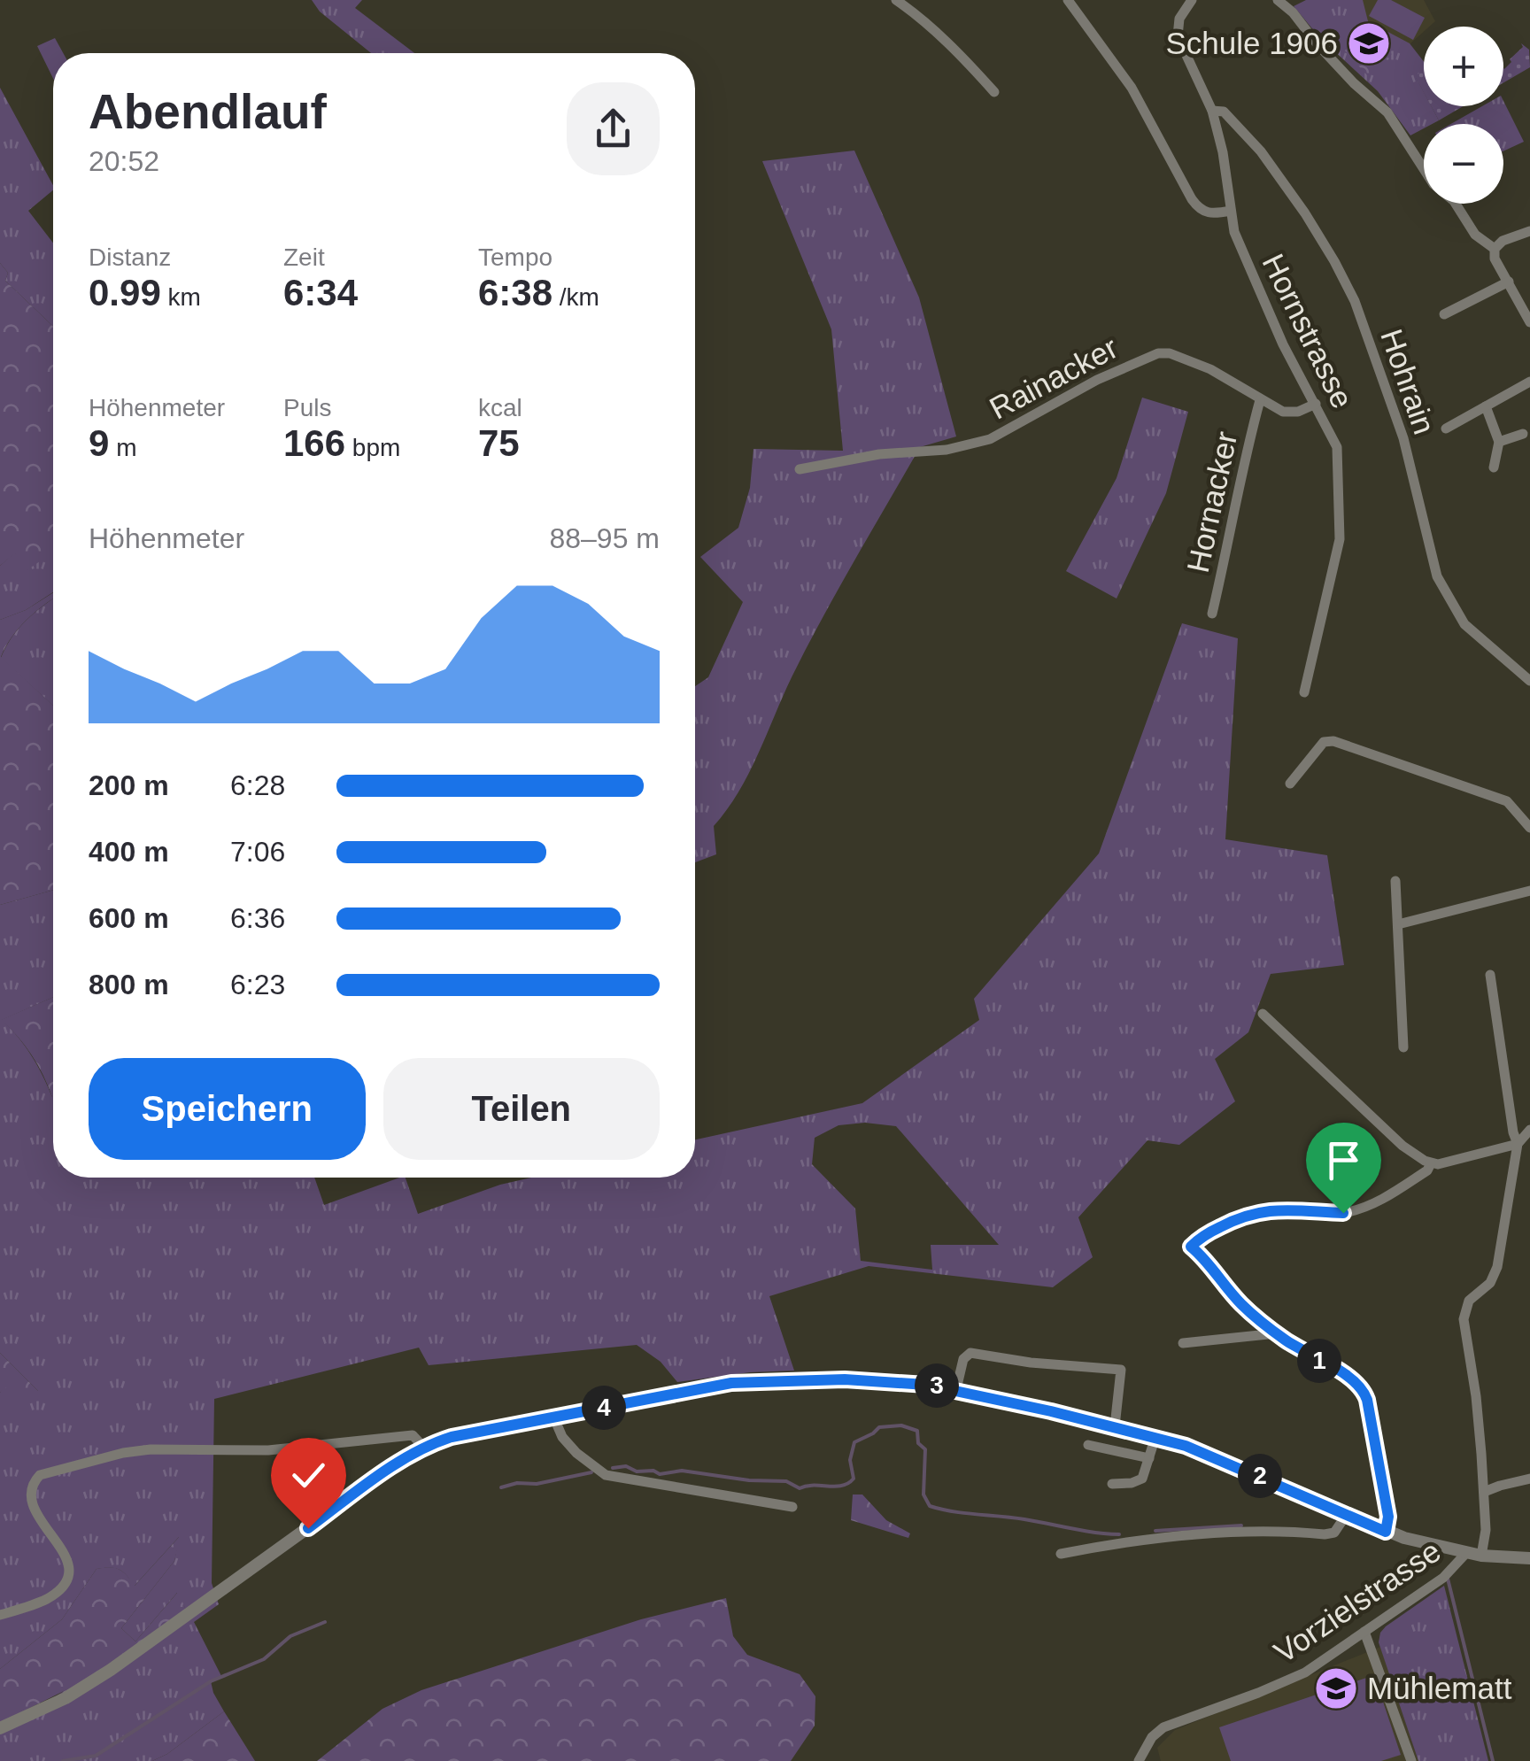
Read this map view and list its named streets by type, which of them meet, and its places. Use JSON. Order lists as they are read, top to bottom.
{
  "streets": {
    "street": [
      "Hornstrasse",
      "Rainacker",
      "Hohrain",
      "Hornacker",
      "Vorzielstrasse"
    ]
  },
  "crossings": [
    ["Hornstrasse", "Rainacker"],
    ["Hornstrasse", "Hohrain"],
    ["Rainacker", "Hornacker"]
  ],
  "places": {
    "school or university": ["Schule 1906", "Mühlematt"]
  },
  "page": {
    "map_buttons": ["+", "−"],
    "heading": ["Abendlauf", "20:52"],
    "stats": [
      ["Distanz", "0.99 km"],
      ["Zeit", "6:34"],
      ["Tempo", "6:38 /km"],
      ["Höhenmeter", "9 m"],
      ["Puls", "166 bpm"],
      ["kcal", "75"]
    ],
    "chart": ["Höhenmeter", "88–95 m"],
    "list": [
      {
        "name": "200 m",
        "note": "6:28"
      },
      {
        "name": "400 m",
        "note": "7:06"
      },
      {
        "name": "600 m",
        "note": "6:36"
      },
      {
        "name": "800 m",
        "note": "6:23"
      }
    ],
    "buttons": ["Speichern", "Teilen"],
    "pins": [
      "1",
      "3",
      "4",
      "2"
    ]
  }
}
